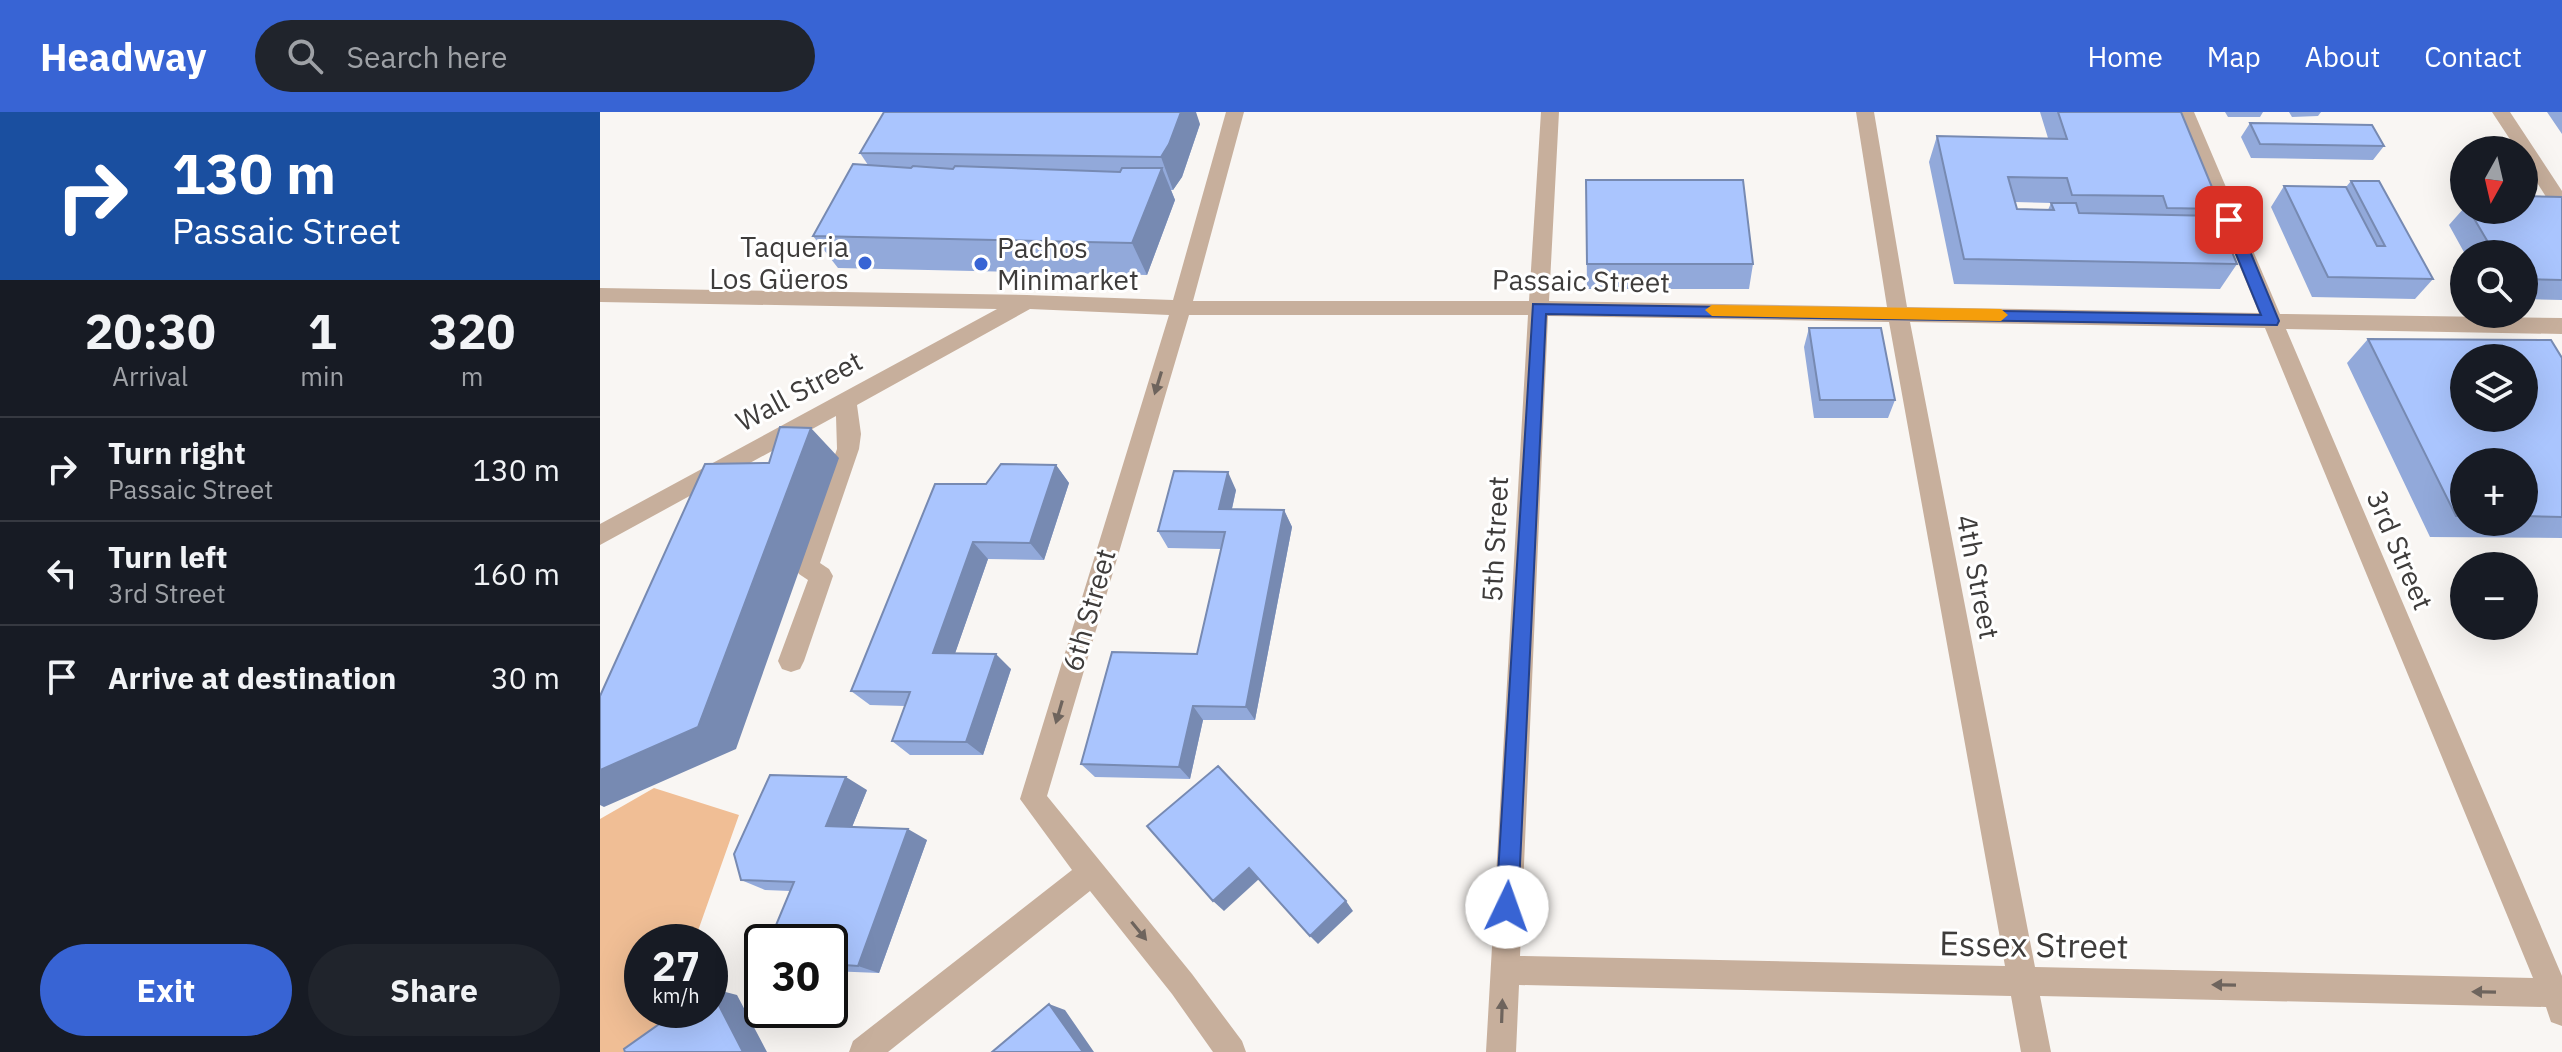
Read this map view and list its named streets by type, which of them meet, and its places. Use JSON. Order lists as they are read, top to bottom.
{
  "streets": {
    "street": [
      "Passaic Street",
      "Wall Street",
      "5th Street",
      "3rd Street",
      "4th Street",
      "6th Street",
      "Essex Street"
    ]
  },
  "crossings": [
    ["Passaic Street", "Wall Street"],
    ["Passaic Street", "5th Street"],
    ["Passaic Street", "3rd Street"],
    ["Passaic Street", "4th Street"],
    ["Passaic Street", "6th Street"],
    ["5th Street", "Essex Street"],
    ["3rd Street", "Essex Street"],
    ["4th Street", "Essex Street"]
  ],
  "one_way": ["6th Street", "Essex Street"],
  "places": ["Taqueria Los Güeros", "Pachos Minimarket"],
  "north": "bottom",
  "page": {
    "header": "Headway",
    "search": "Search here",
    "nav": [
      "Home",
      "Map",
      "About",
      "Contact"
    ],
    "turn": ["130 m", "Passaic Street"],
    "map_buttons": ["+", "−"],
    "eta": [
      "20:30",
      "Arrival",
      "1",
      "min",
      "320",
      "m"
    ],
    "list": [
      {
        "name": "Turn right",
        "note": "Passaic Street",
        "value": "130 m"
      },
      {
        "name": "Turn left",
        "note": "3rd Street",
        "value": "160 m"
      },
      {
        "name": "Arrive at destination",
        "value": "30 m"
      }
    ],
    "speed": "27 km/h",
    "limit": "30",
    "buttons": ["Exit", "Share"]
  }
}
